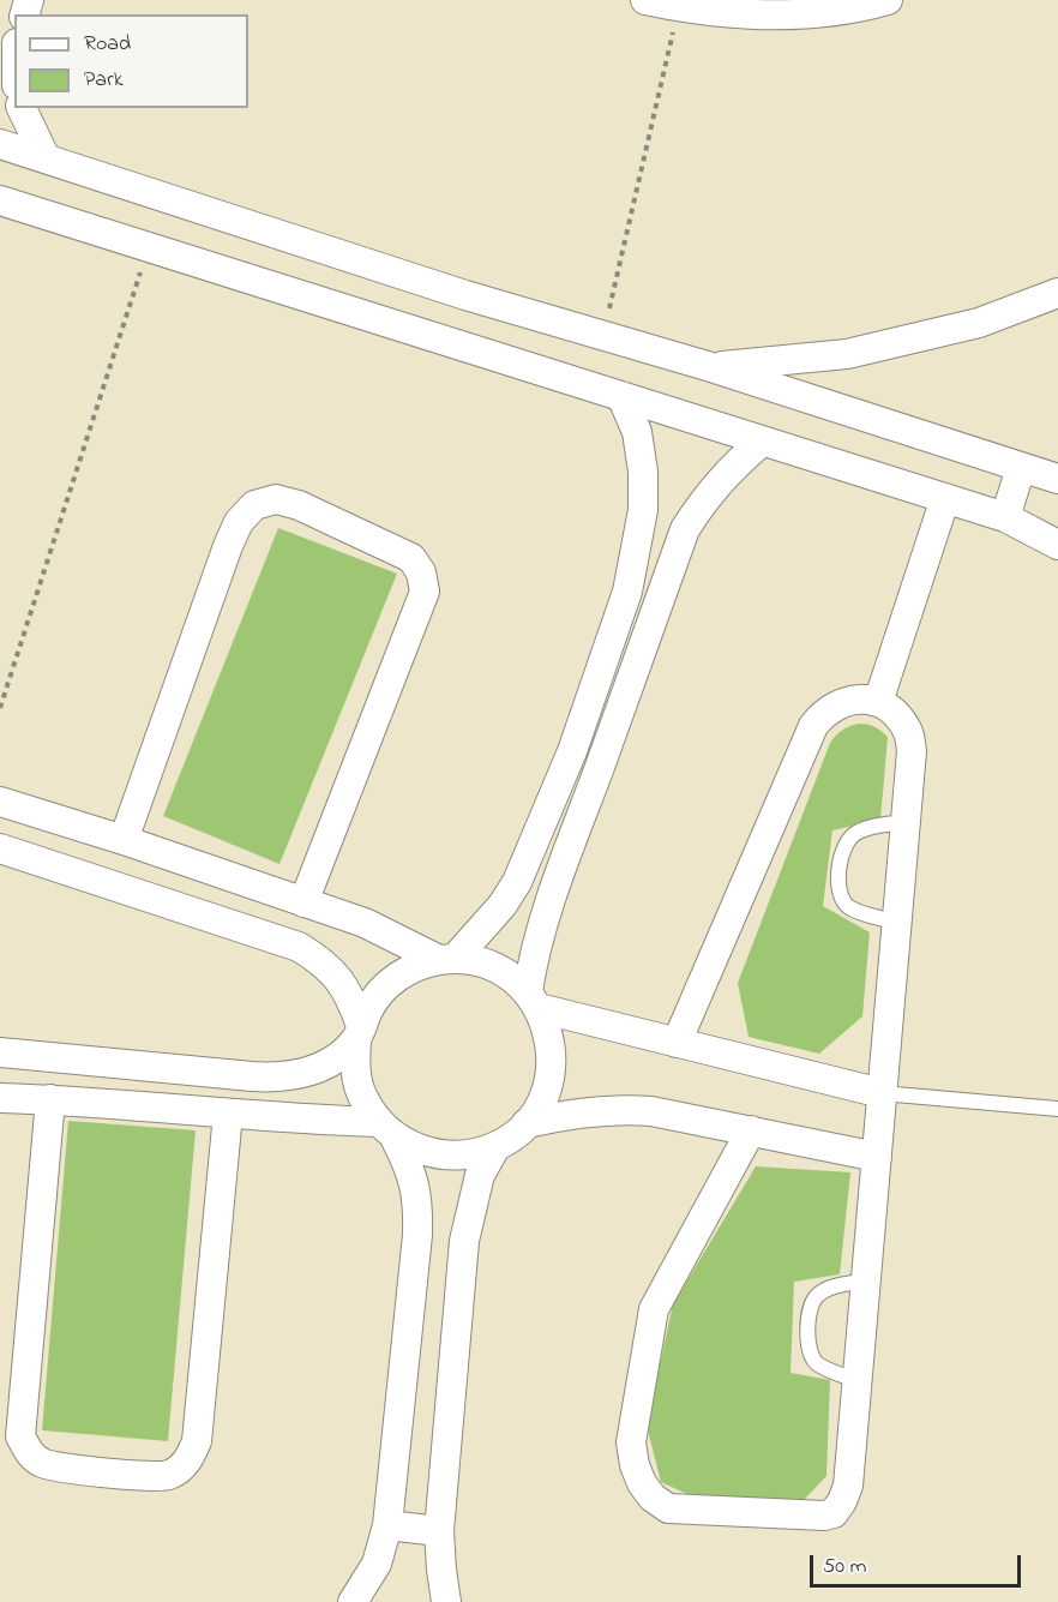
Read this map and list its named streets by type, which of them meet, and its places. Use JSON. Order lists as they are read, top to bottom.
{
  "legend": ["Road", "Park"],
  "scale_bar": "50 m"
}
